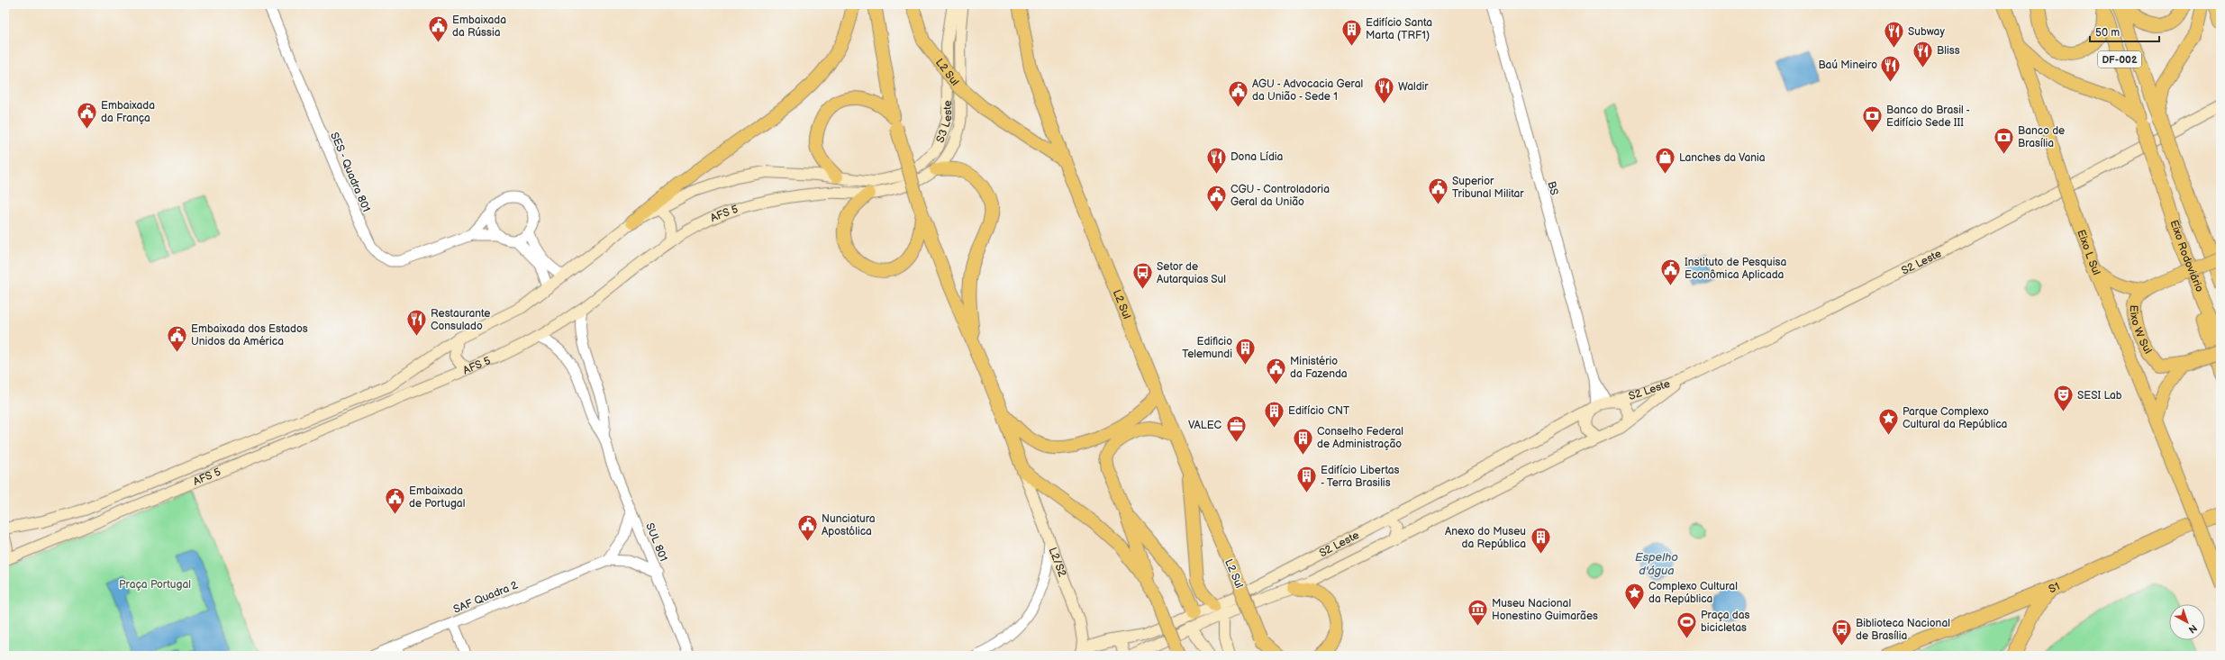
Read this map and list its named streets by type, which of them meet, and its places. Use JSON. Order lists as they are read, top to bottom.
{
  "streets": {
    "highway": ["DF-002", "Eixo Rodoviário", "S1"],
    "main road": [
      "L2 Sul",
      "S3 Leste",
      "AFS 5",
      "Eixo L Sul",
      "S2 Leste",
      "Eixo W Sul",
      "L2/S2"
    ],
    "street": [
      "SES - Quadra 801",
      "BS",
      "SUL 801",
      "SAF Quadra 2"
    ]
  },
  "crossings": [
    ["DF-002", "Eixo Rodoviário"],
    ["S3 Leste", "AFS 5"],
    ["BS", "S2 Leste"],
    ["AFS 5", "SUL 801"],
    ["S2 Leste", "L2/S2"],
    ["SUL 801", "SAF Quadra 2"]
  ],
  "water": ["Espelho d'água"],
  "parks": ["Praça Portugal"],
  "places": {
    "public building": [
      "Embaixada da Rússia",
      "AGU - Advocacia Geral da União - Sede 1",
      "Embaixada da França",
      "Superior Tribunal Militar",
      "CGU - Controladoria Geral da União",
      "Instituto de Pesquisa Econômica Aplicada",
      "Embaixada dos Estados Unidos da América",
      "Ministério da Fazenda",
      "Embaixada de Portugal",
      "Nunciatura Apostólica"
    ],
    "building": [
      "Edifício Santa Marta (TRF1)",
      "Edificio Telemundi",
      "Edifício CNT",
      "Conselho Federal de Administração",
      "Edifício Libertas - Terra Brasilis",
      "Anexo do Museu da República"
    ],
    "restaurant": [
      "Subway",
      "Bliss",
      "Baú Mineiro",
      "Waldir",
      "Dona Lídia",
      "Restaurante Consulado"
    ],
    "bank": ["Banco do Brasil - Edifício Sede III", "Banco de Brasília"],
    "shop": ["Lanches da Vania"],
    "bus stop": ["Setor de Autarquias Sul", "Biblioteca Nacional de Brasília"],
    "theatre": ["SESI Lab"],
    "place": ["Parque Complexo Cultural da República", "Complexo Cultural da República"],
    "office": ["VALEC"],
    "museum": ["Museu Nacional Honestino Guimarães"],
    "sports": ["Praça das bicicletas"]
  },
  "scale_bar": "50 m",
  "north": "bottom right"
}
